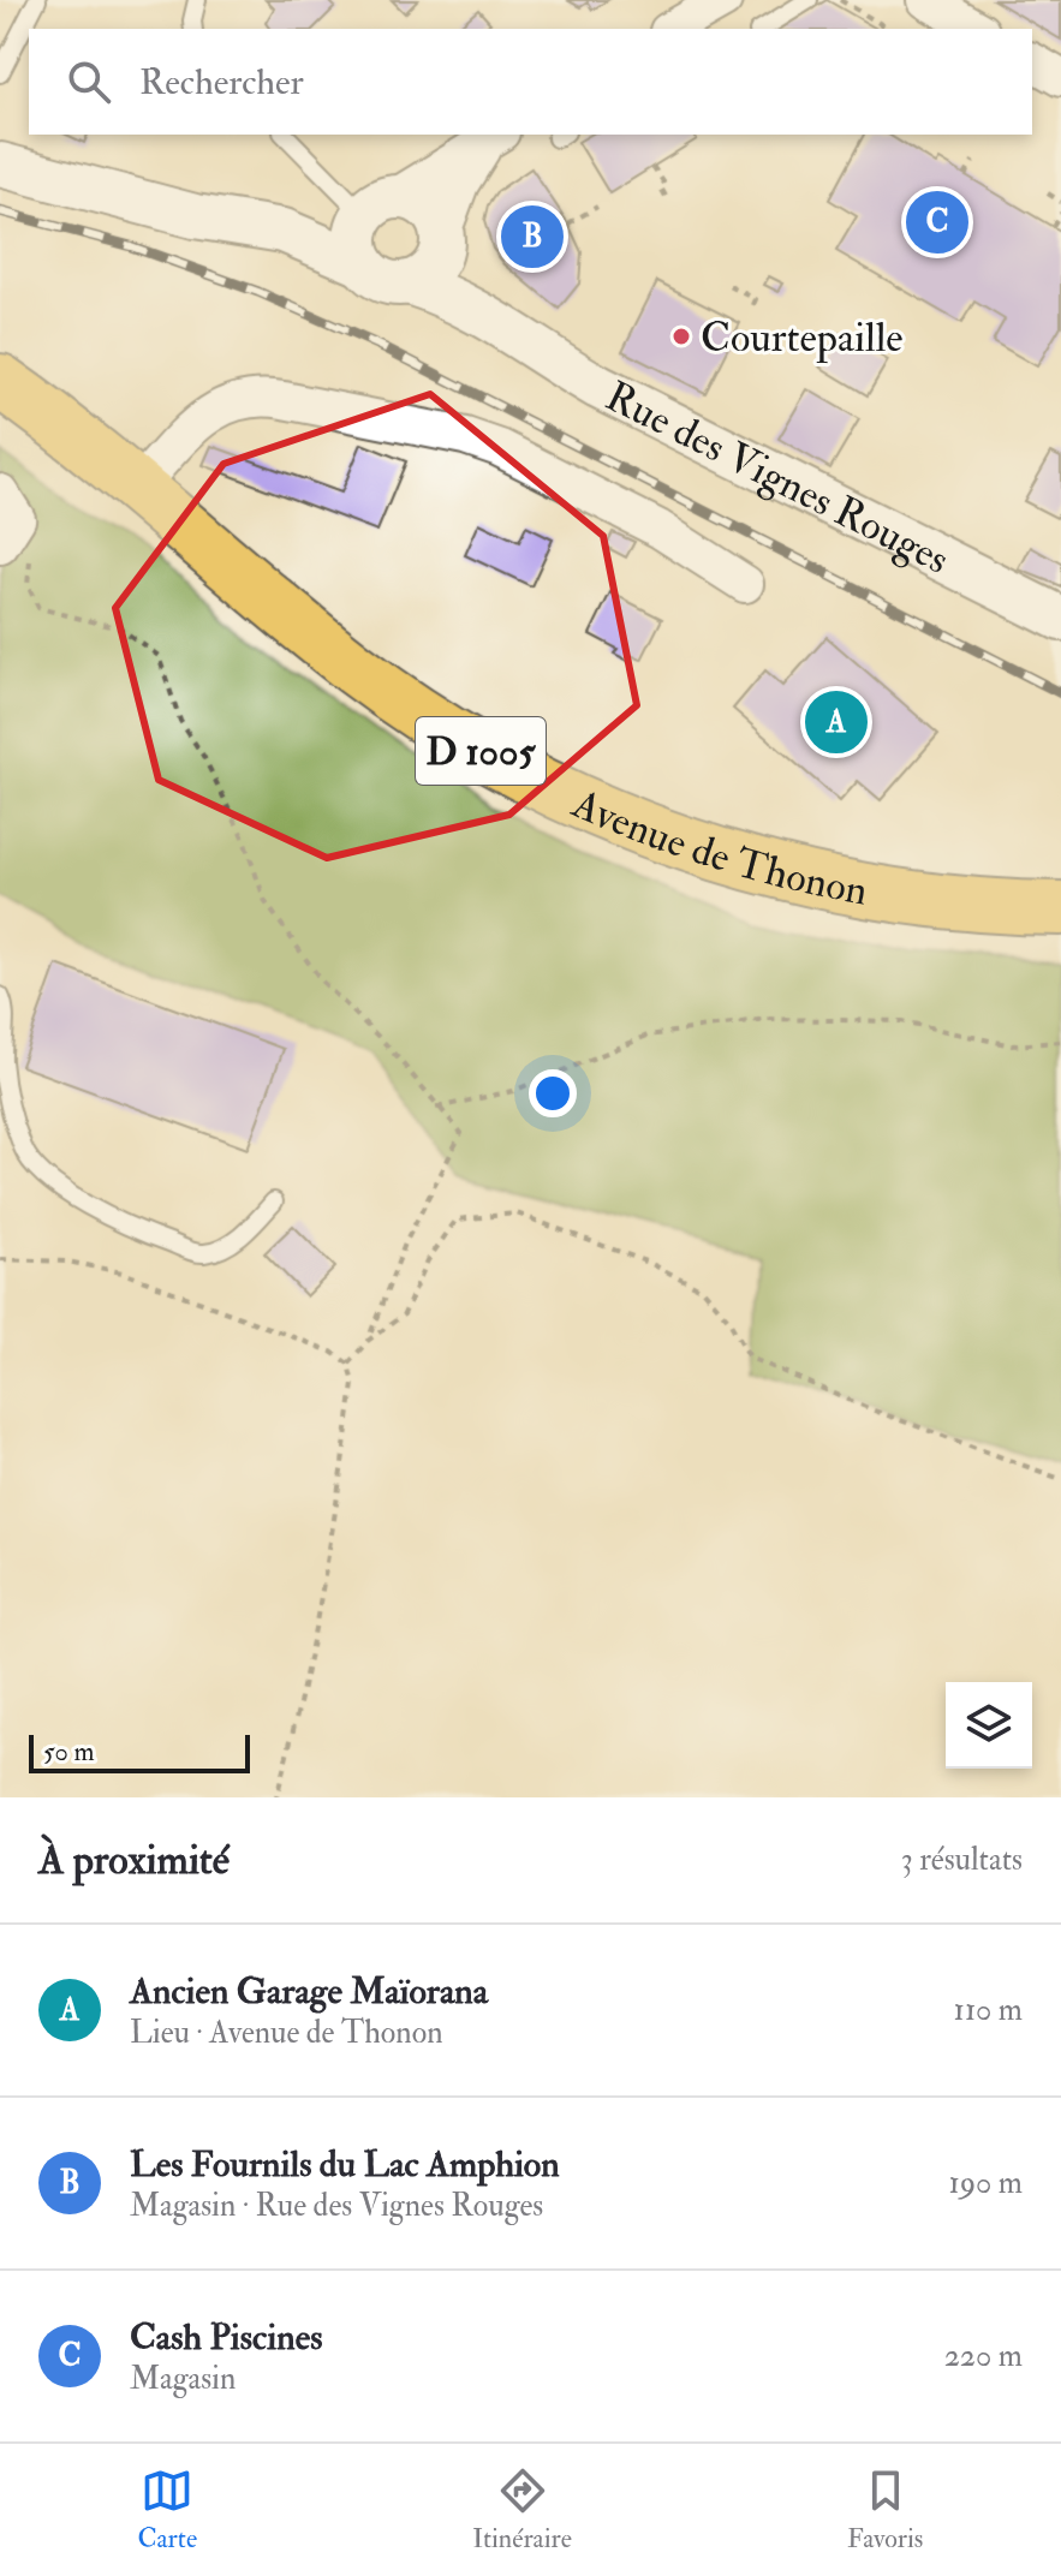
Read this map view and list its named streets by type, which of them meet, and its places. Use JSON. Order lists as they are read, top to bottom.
{
  "streets": {
    "main road": ["D 1005", "Avenue de Thonon"],
    "street": ["Rue des Vignes Rouges"]
  },
  "places": ["Courtepaille"],
  "scale_bar": "50 m",
  "page": {
    "search": "Rechercher",
    "pins": ["C", "B", "A"],
    "scale": "50 m",
    "heading": ["À proximité", "3 résultats"],
    "list": [
      {
        "mark": "A",
        "name": "Ancien Garage Maïorana",
        "note": "Lieu · Avenue de Thonon",
        "value": "110 m"
      },
      {
        "mark": "B",
        "name": "Les Fournils du Lac Amphion",
        "note": "Magasin · Rue des Vignes Rouges",
        "value": "190 m"
      },
      {
        "mark": "C",
        "name": "Cash Piscines",
        "note": "Magasin",
        "value": "220 m"
      }
    ],
    "nav": ["Carte", "Itinéraire", "Favoris"]
  }
}
